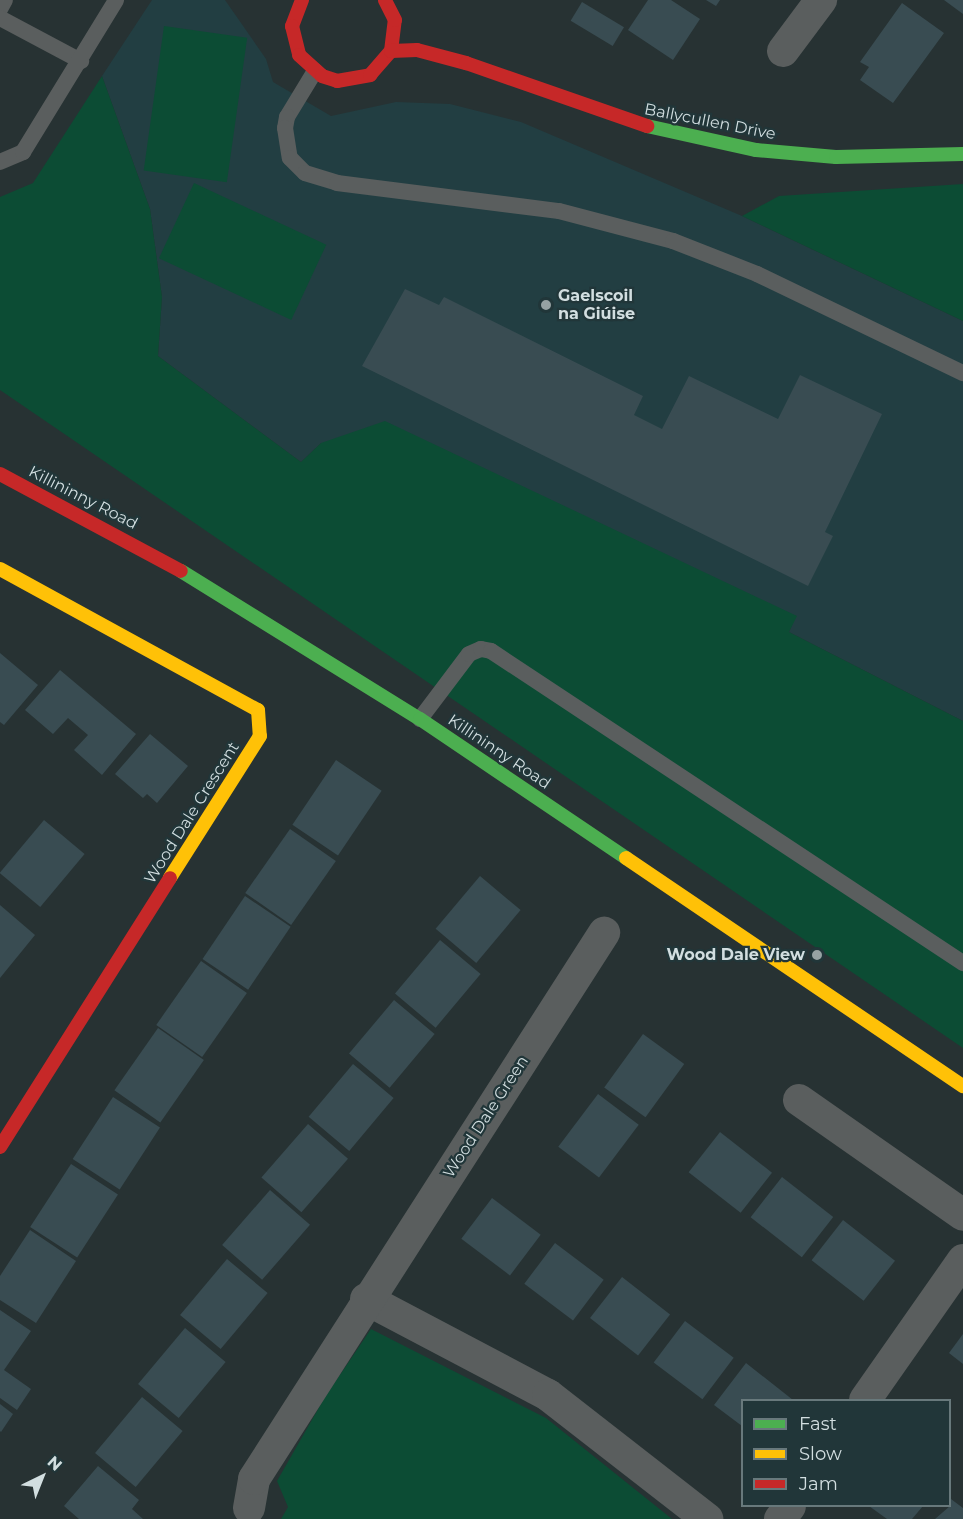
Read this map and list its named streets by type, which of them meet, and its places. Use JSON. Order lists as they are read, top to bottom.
{
  "streets": {
    "street": [
      "Ballycullen Drive",
      "Killininny Road",
      "Wood Dale Crescent",
      "Wood Dale Green"
    ]
  },
  "places": ["Gaelscoil na Giúise", "Wood Dale View"],
  "legend": ["Fast", "Slow", "Jam"],
  "north": "top right"
}
